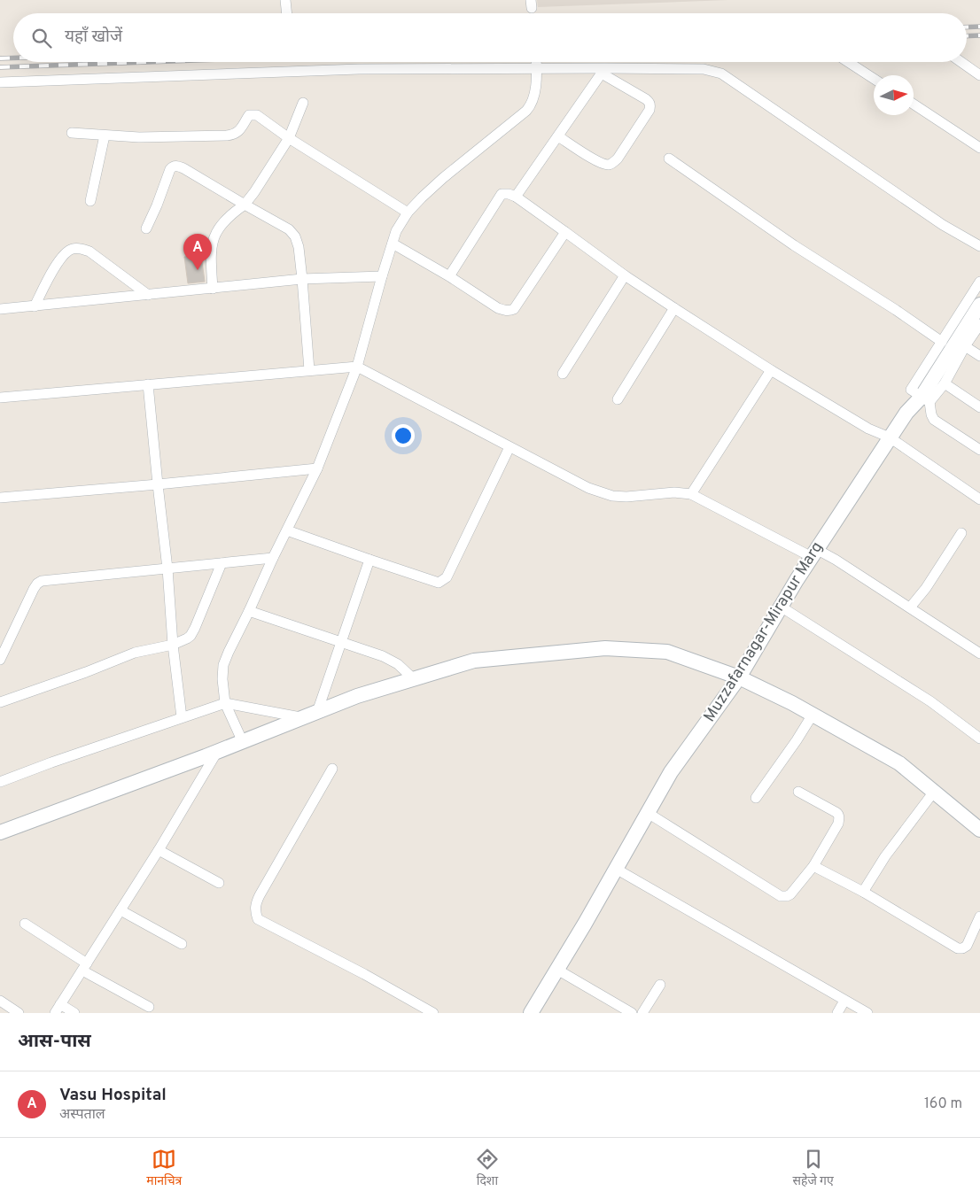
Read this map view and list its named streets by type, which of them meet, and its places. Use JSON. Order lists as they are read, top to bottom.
{
  "streets": {
    "main road": ["Muzzafarnagar-Mirapur Marg"]
  },
  "north": "right",
  "page": {
    "search": "यहाँ खोजें",
    "pins": "A",
    "heading": "आस-पास",
    "list": [
      {
        "mark": "A",
        "name": "Vasu Hospital",
        "note": "अस्पताल",
        "value": "160 m"
      }
    ],
    "nav": ["मानचित्र", "दिशा", "सहेजे गए"]
  }
}
